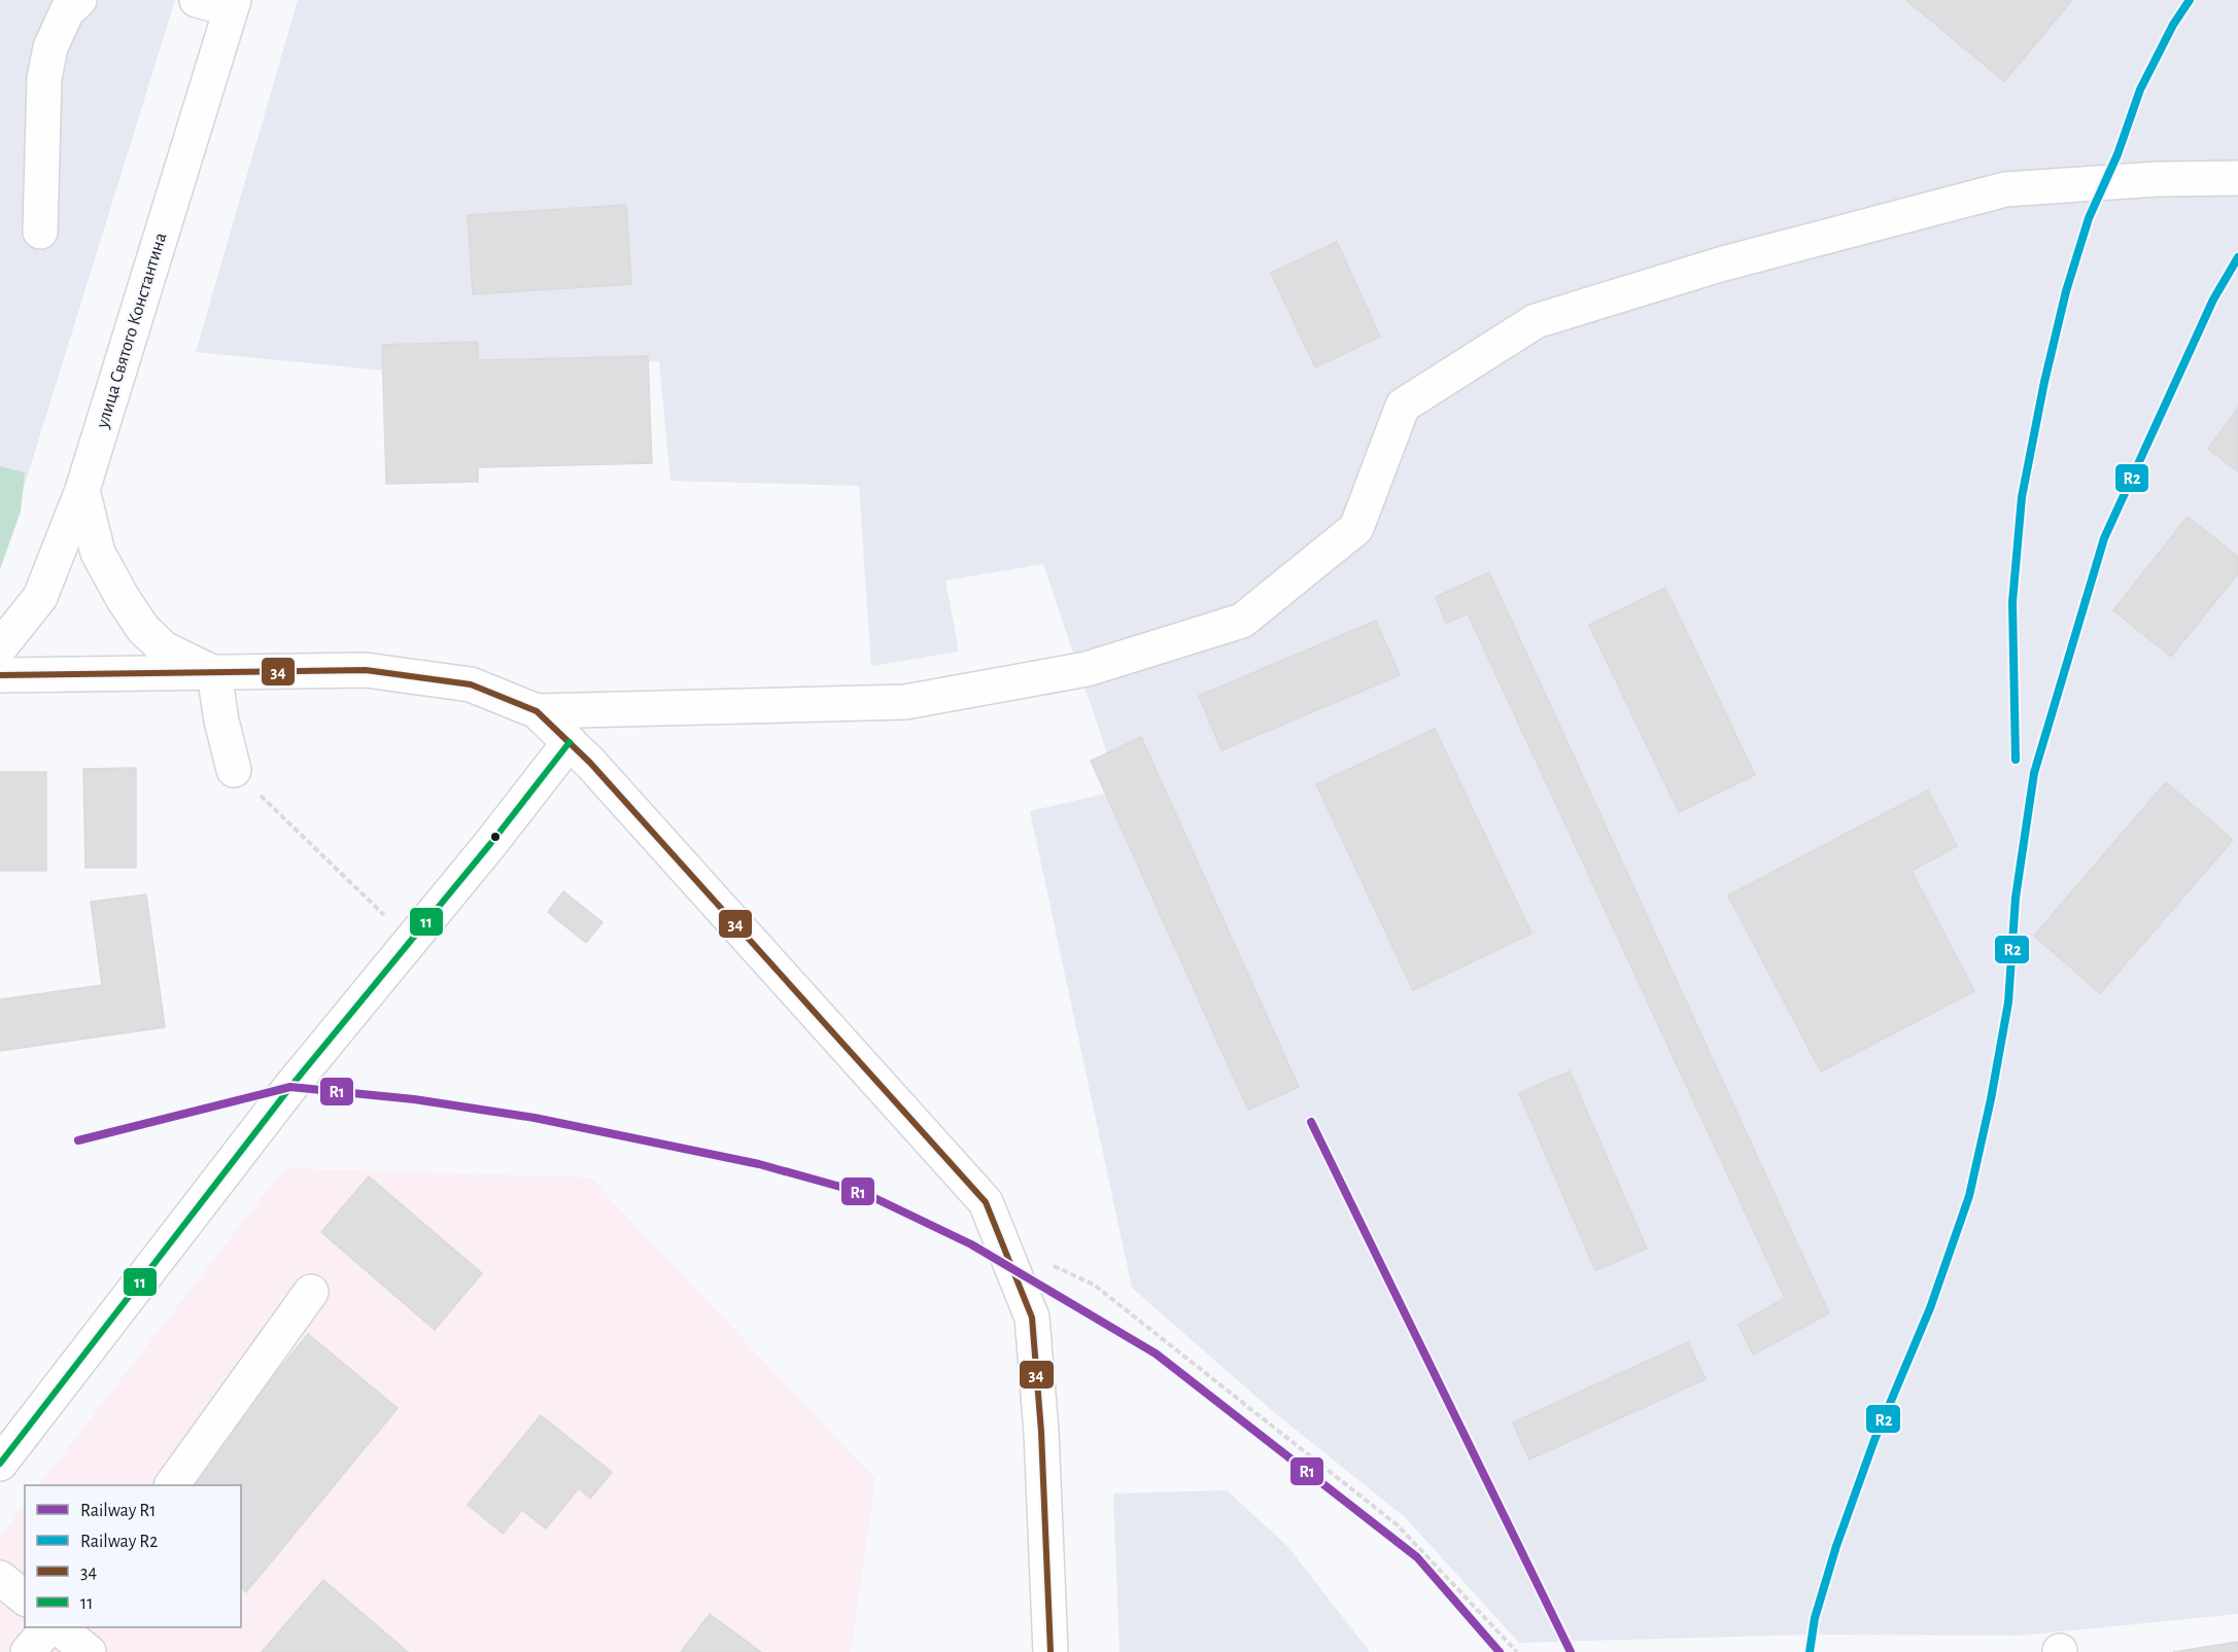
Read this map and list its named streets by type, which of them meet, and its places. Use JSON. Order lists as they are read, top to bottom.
{
  "streets": {
    "street": ["улица Святого Константина"]
  },
  "lines": [
    "rail line R2",
    "transit line 34",
    "transit line 11",
    "rail line R1"
  ],
  "legend": [
    "Railway R1",
    "Railway R2",
    "34",
    "11"
  ]
}
